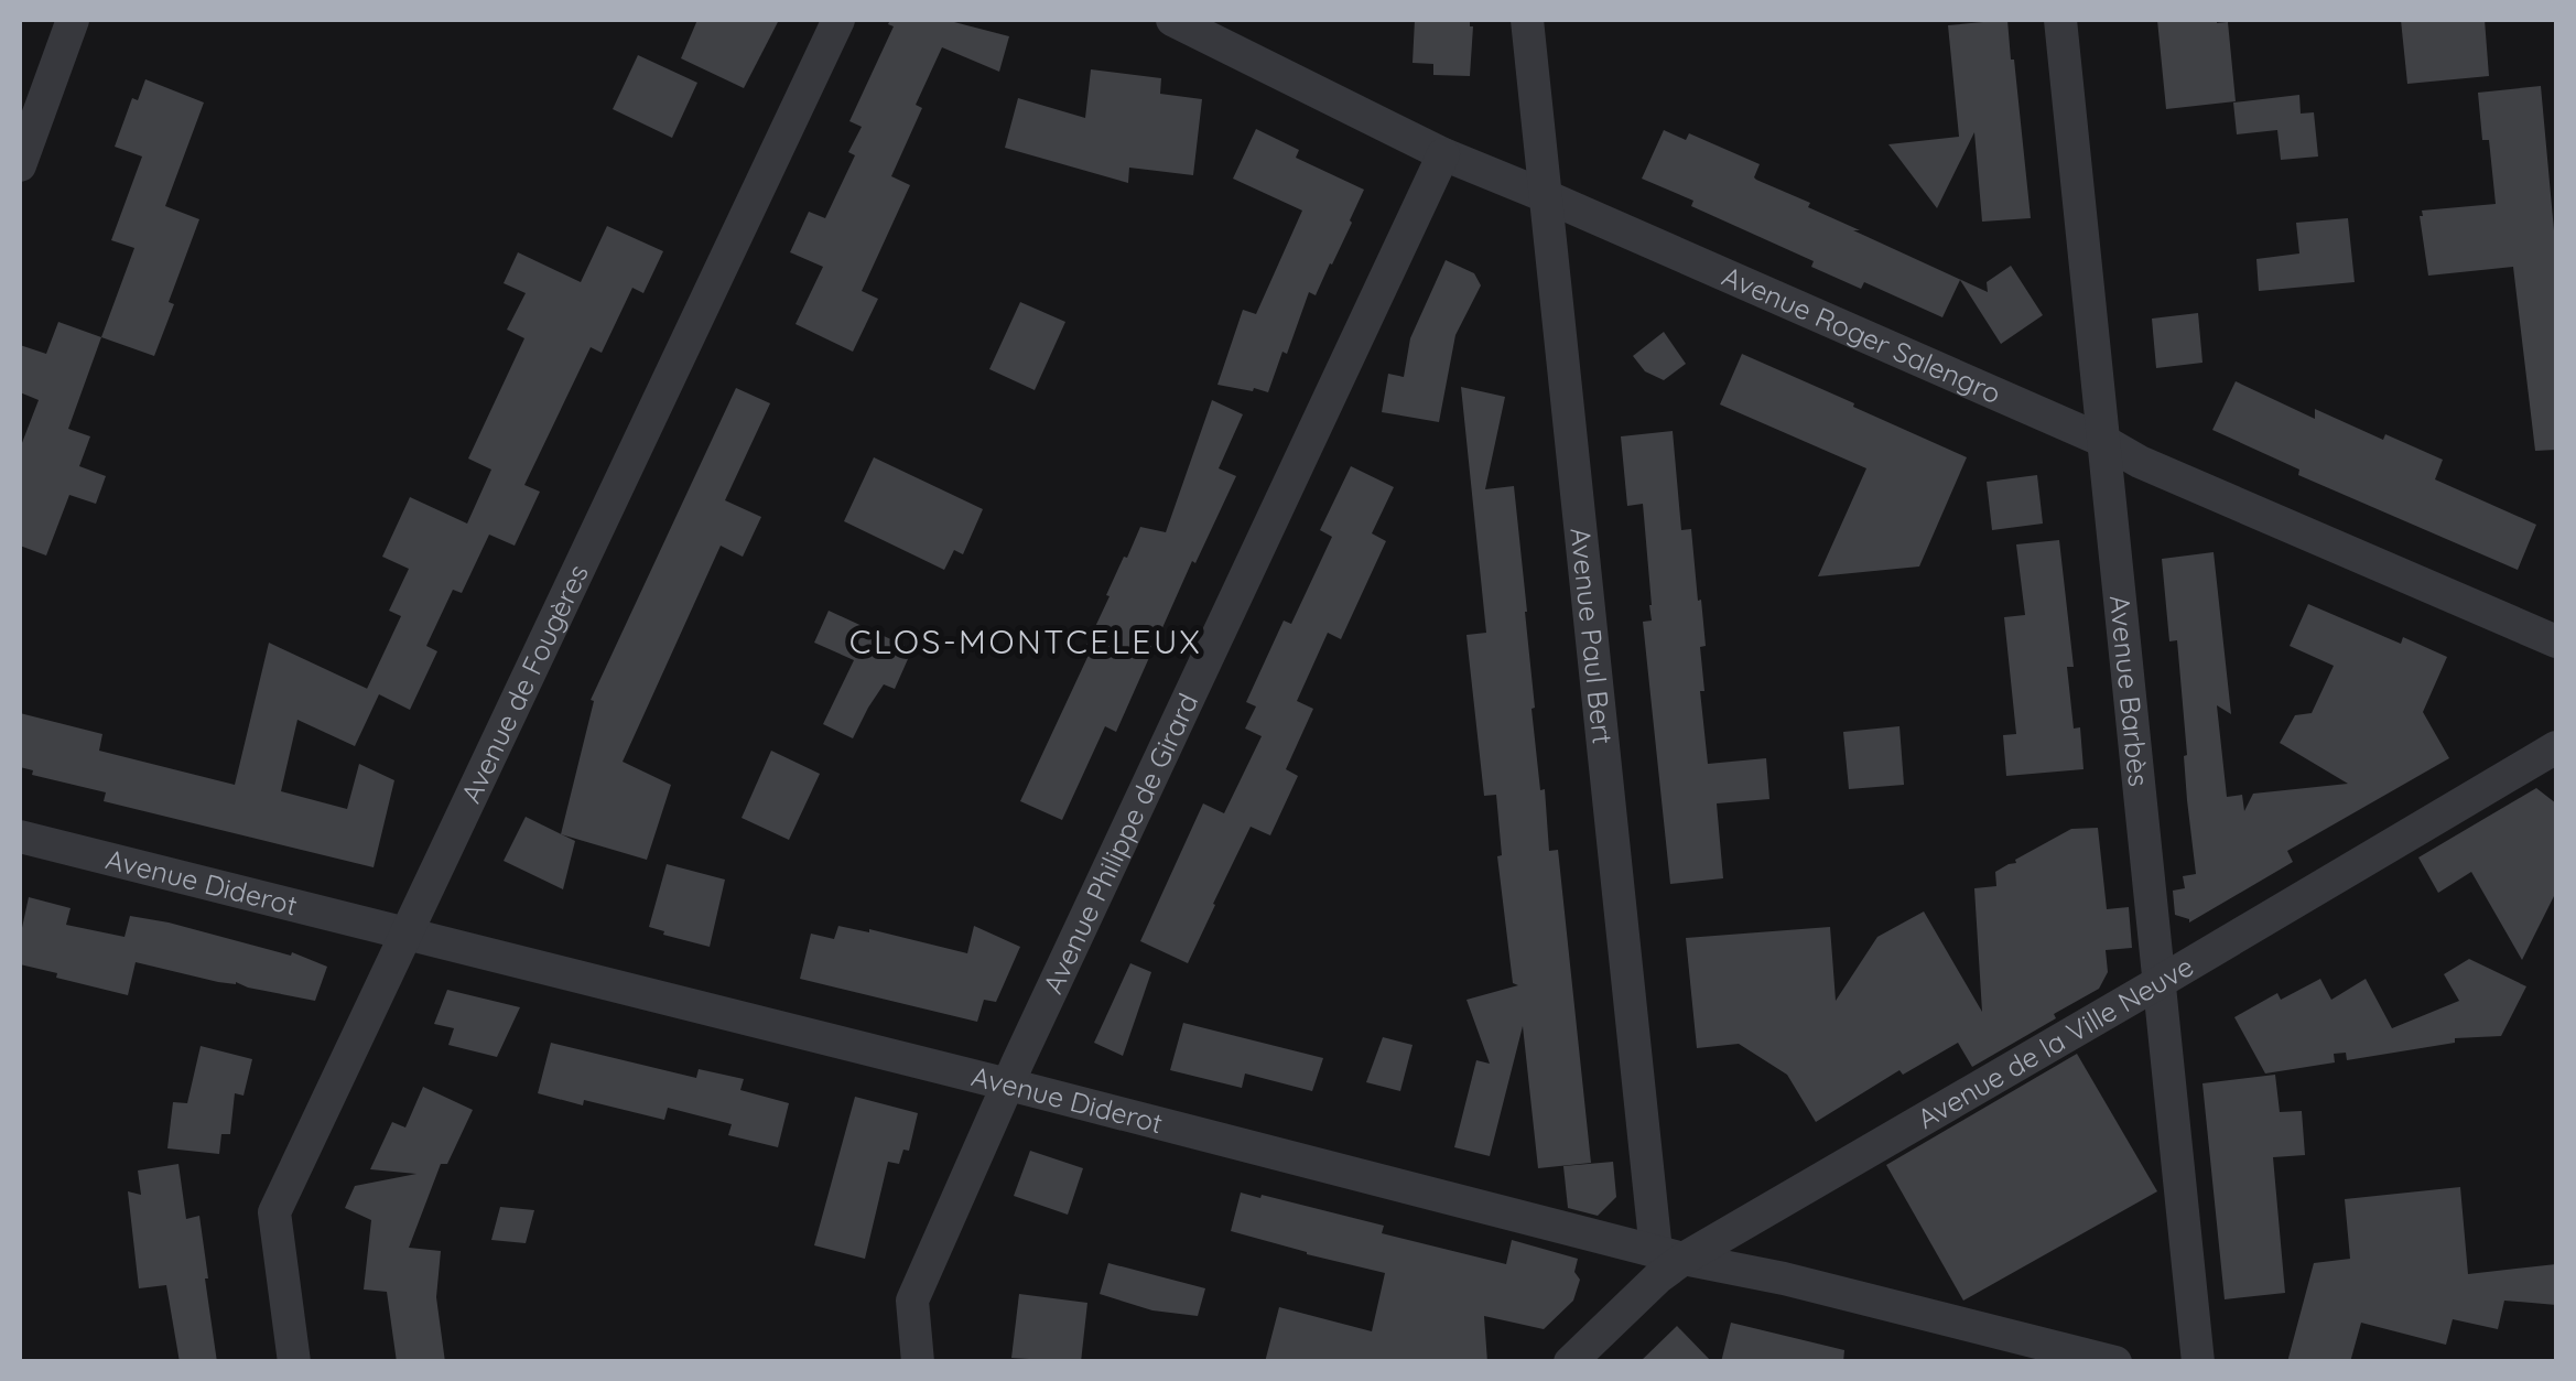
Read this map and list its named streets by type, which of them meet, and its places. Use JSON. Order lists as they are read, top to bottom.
{
  "streets": {
    "street": [
      "Avenue Roger Salengro",
      "Avenue Paul Bert",
      "Avenue de Fougères",
      "Avenue Barbès",
      "Avenue Philippe de Girard",
      "Avenue Diderot",
      "Avenue de la Ville Neuve"
    ]
  },
  "crossings": [
    ["Avenue Roger Salengro", "Avenue Paul Bert"],
    ["Avenue Roger Salengro", "Avenue Barbès"],
    ["Avenue Roger Salengro", "Avenue Philippe de Girard"],
    ["Avenue Paul Bert", "Avenue Diderot"],
    ["Avenue Paul Bert", "Avenue de la Ville Neuve"],
    ["Avenue de Fougères", "Avenue Diderot"],
    ["Avenue Barbès", "Avenue de la Ville Neuve"],
    ["Avenue Philippe de Girard", "Avenue Diderot"],
    ["Avenue Diderot", "Avenue de la Ville Neuve"]
  ],
  "districts": ["CLOS-MONTCELEUX"]
}
